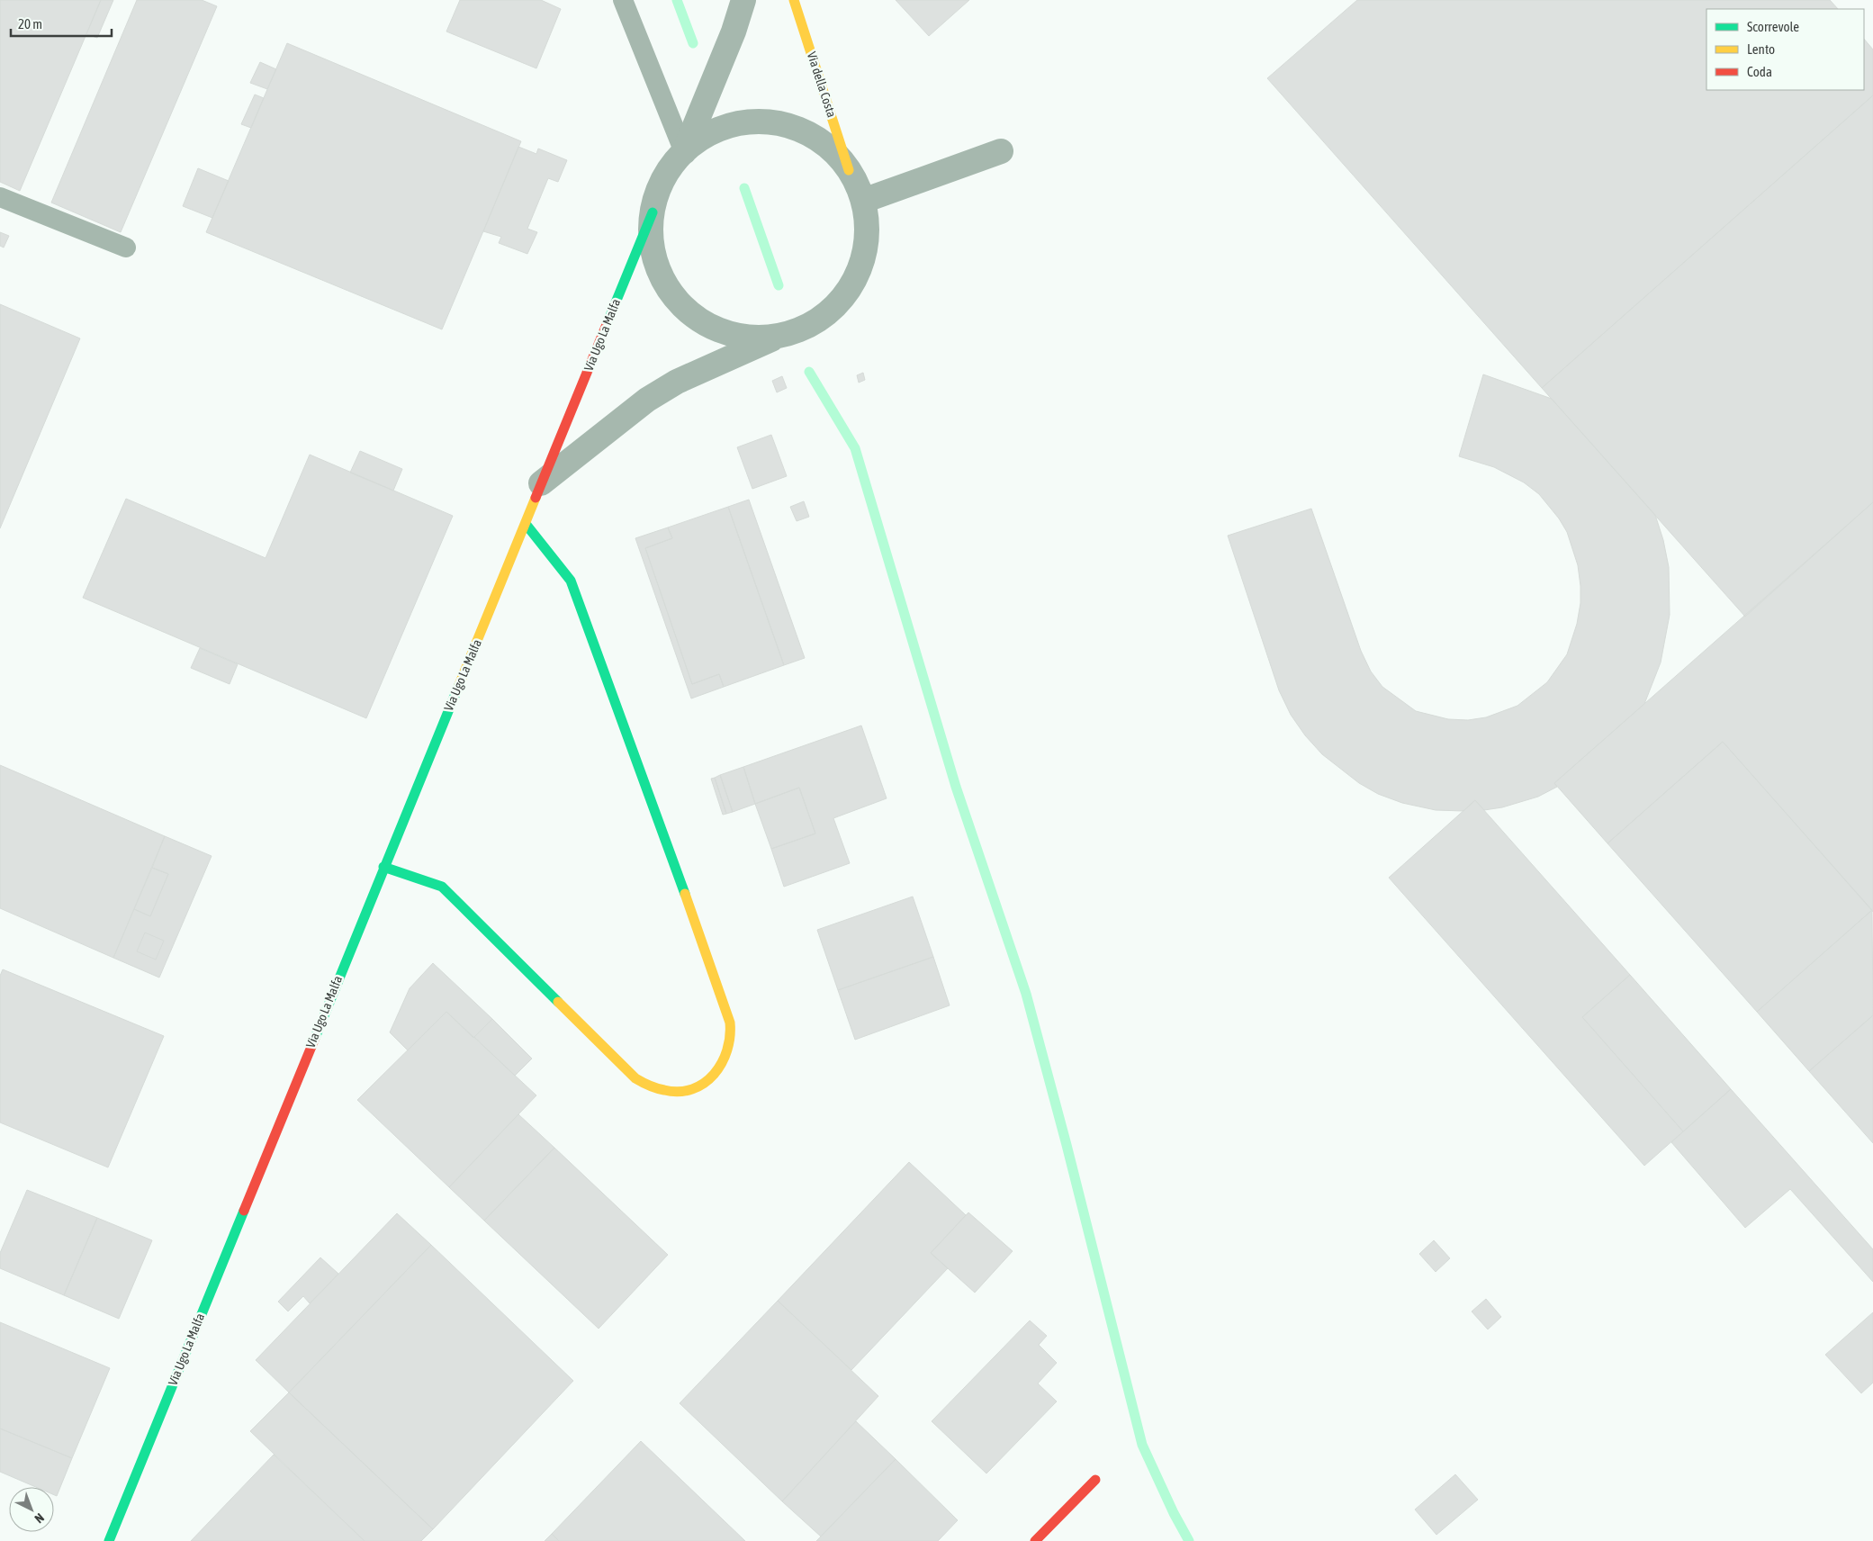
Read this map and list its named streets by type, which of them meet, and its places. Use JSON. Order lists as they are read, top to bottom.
{
  "streets": {
    "street": ["Via della Costa", "Via Ugo La Malfa"]
  },
  "crossings": [
    ["Via della Costa", "Via Ugo La Malfa"]
  ],
  "legend": ["Scorrevole", "Lento", "Coda"],
  "scale_bar": "20 m",
  "north": "bottom right"
}
